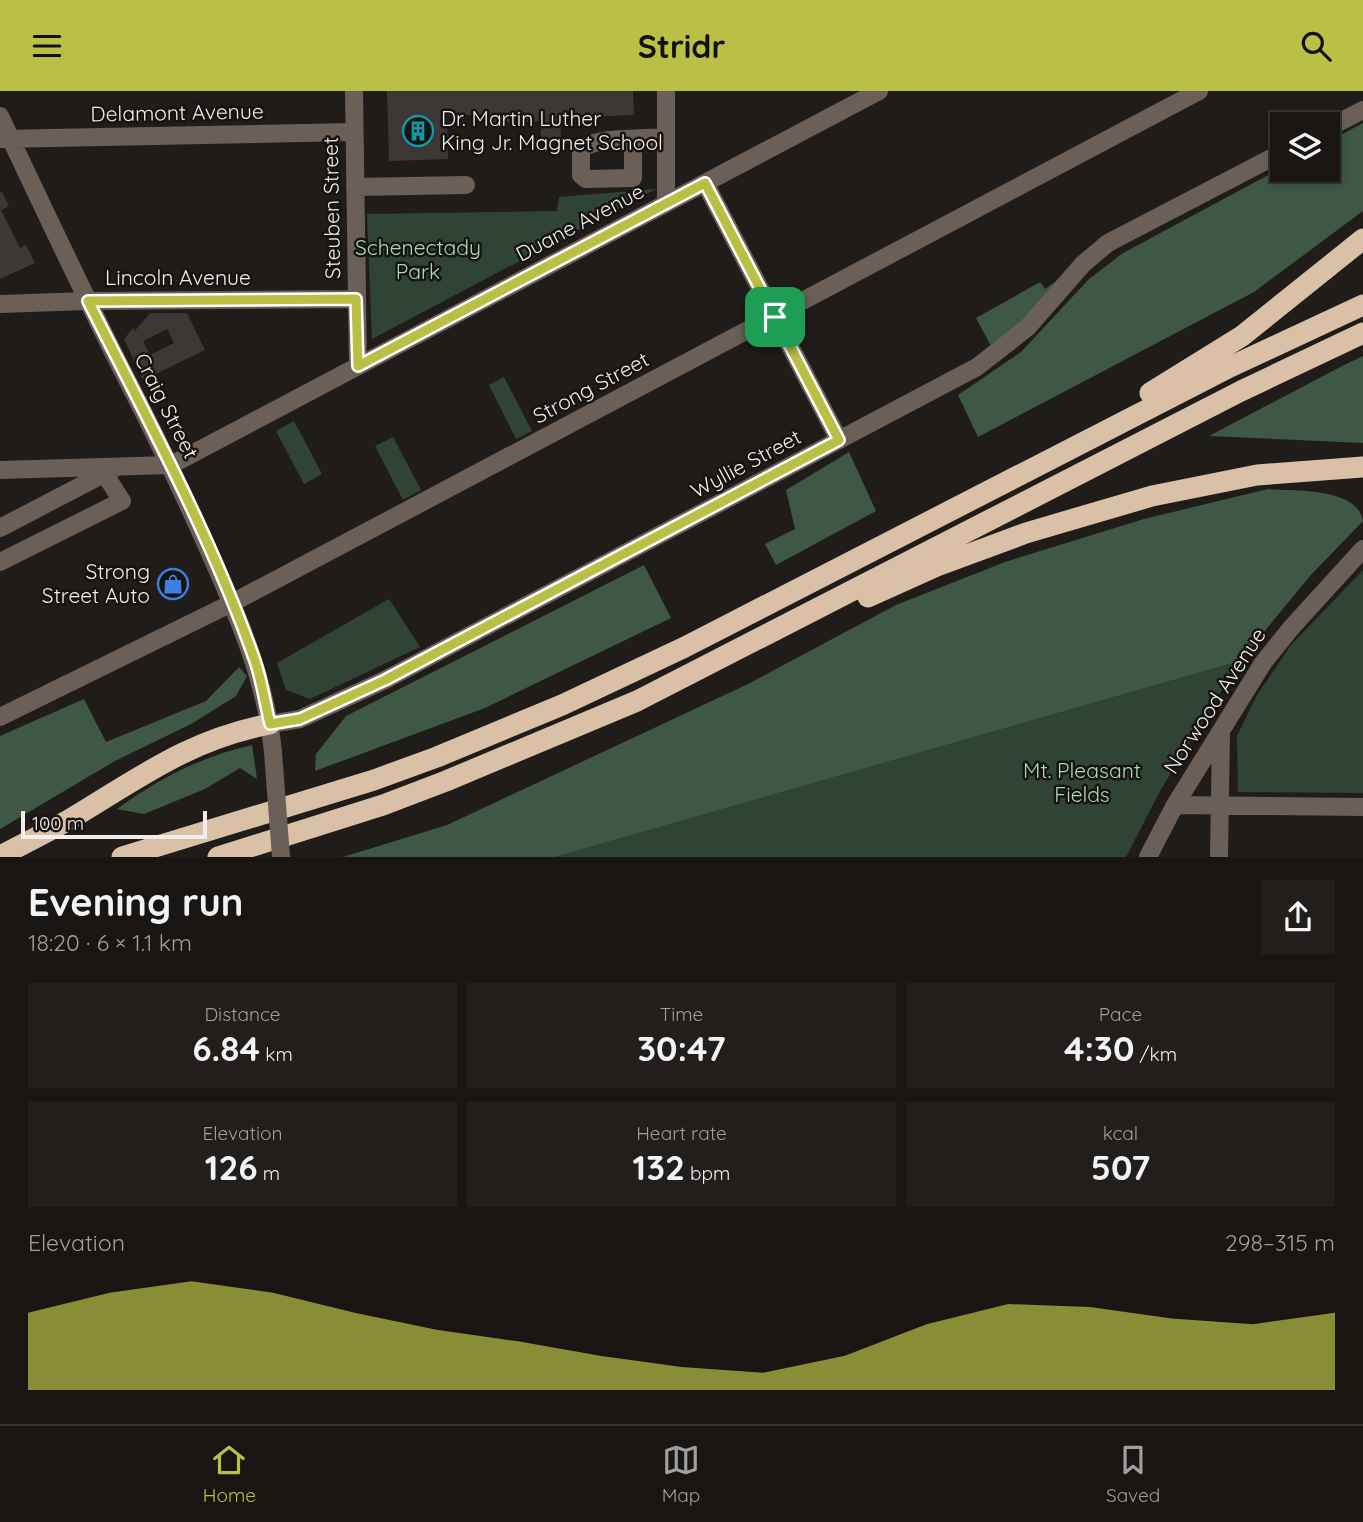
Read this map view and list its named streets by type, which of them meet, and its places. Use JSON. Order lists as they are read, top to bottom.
{
  "streets": {
    "street": [
      "Delamont Avenue",
      "Steuben Street",
      "Duane Avenue",
      "Lincoln Avenue",
      "Strong Street",
      "Craig Street",
      "Wyllie Street",
      "Norwood Avenue"
    ]
  },
  "crossings": [
    ["Delamont Avenue", "Steuben Street"],
    ["Delamont Avenue", "Craig Street"],
    ["Steuben Street", "Duane Avenue"],
    ["Steuben Street", "Lincoln Avenue"],
    ["Duane Avenue", "Craig Street"],
    ["Lincoln Avenue", "Craig Street"],
    ["Strong Street", "Craig Street"],
    ["Craig Street", "Wyllie Street"]
  ],
  "parks": ["Schenectady Park", "Mt. Pleasant Fields"],
  "places": {
    "building": ["Dr. Martin Luther King Jr. Magnet School"],
    "shop": ["Strong Street Auto"]
  },
  "scale_bar": "100 m",
  "page": {
    "header": "Stridr",
    "scale": "100 m",
    "heading": ["Evening run", "18:20 · 6 × 1.1 km"],
    "stats": [
      ["Distance", "6.84 km"],
      ["Time", "30:47"],
      ["Pace", "4:30 /km"],
      ["Elevation", "126 m"],
      ["Heart rate", "132 bpm"],
      ["kcal", "507"]
    ],
    "chart": ["Elevation", "298–315 m"],
    "tabs": ["Home", "Map", "Saved"]
  }
}
